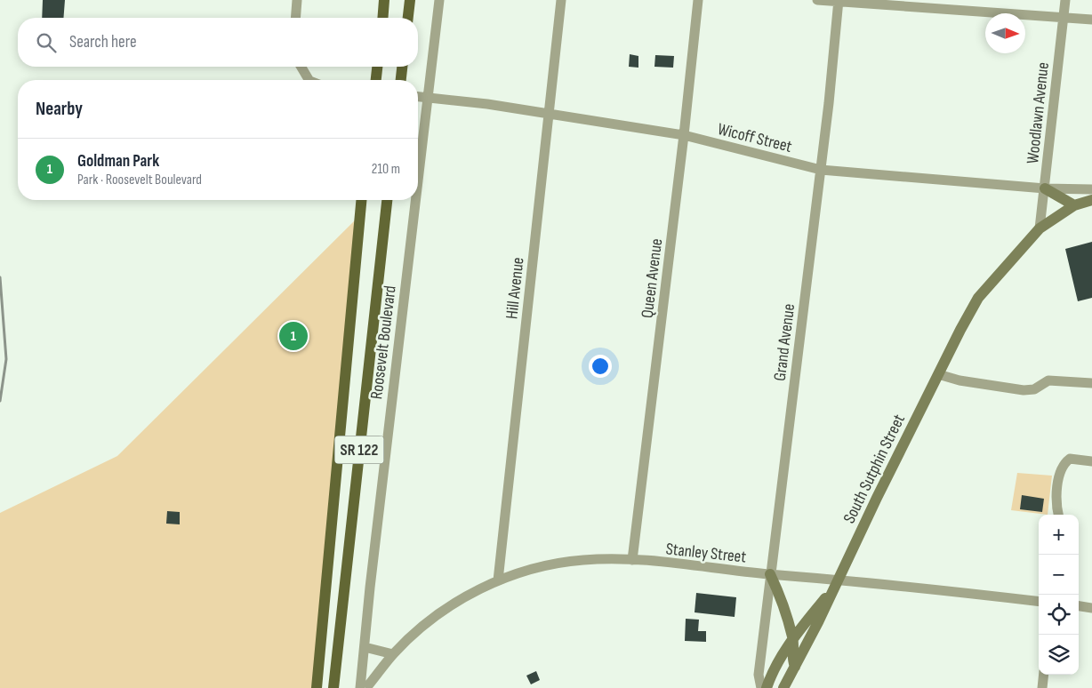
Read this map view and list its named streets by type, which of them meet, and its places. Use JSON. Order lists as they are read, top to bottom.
{
  "streets": {
    "main road": ["Roosevelt Boulevard", "SR 122"],
    "street": [
      "Woodlawn Avenue",
      "Wicoff Street",
      "Queen Avenue",
      "Hill Avenue",
      "Grand Avenue",
      "South Sutphin Street",
      "Stanley Street"
    ]
  },
  "crossings": [
    ["Woodlawn Avenue", "Wicoff Street"],
    ["Woodlawn Avenue", "South Sutphin Street"],
    ["Wicoff Street", "Queen Avenue"],
    ["Wicoff Street", "Hill Avenue"],
    ["Wicoff Street", "Roosevelt Boulevard"],
    ["Wicoff Street", "Grand Avenue"],
    ["Queen Avenue", "Stanley Street"],
    ["Hill Avenue", "Stanley Street"],
    ["Roosevelt Boulevard", "Stanley Street"],
    ["Grand Avenue", "Stanley Street"],
    ["South Sutphin Street", "Stanley Street"]
  ],
  "north": "right",
  "page": {
    "search": "Search here",
    "heading": "Nearby",
    "list": [
      {
        "mark": "1",
        "name": "Goldman Park",
        "note": "Park · Roosevelt Boulevard",
        "value": "210 m"
      }
    ],
    "pins": "1",
    "map_buttons": ["+", "−"]
  }
}
